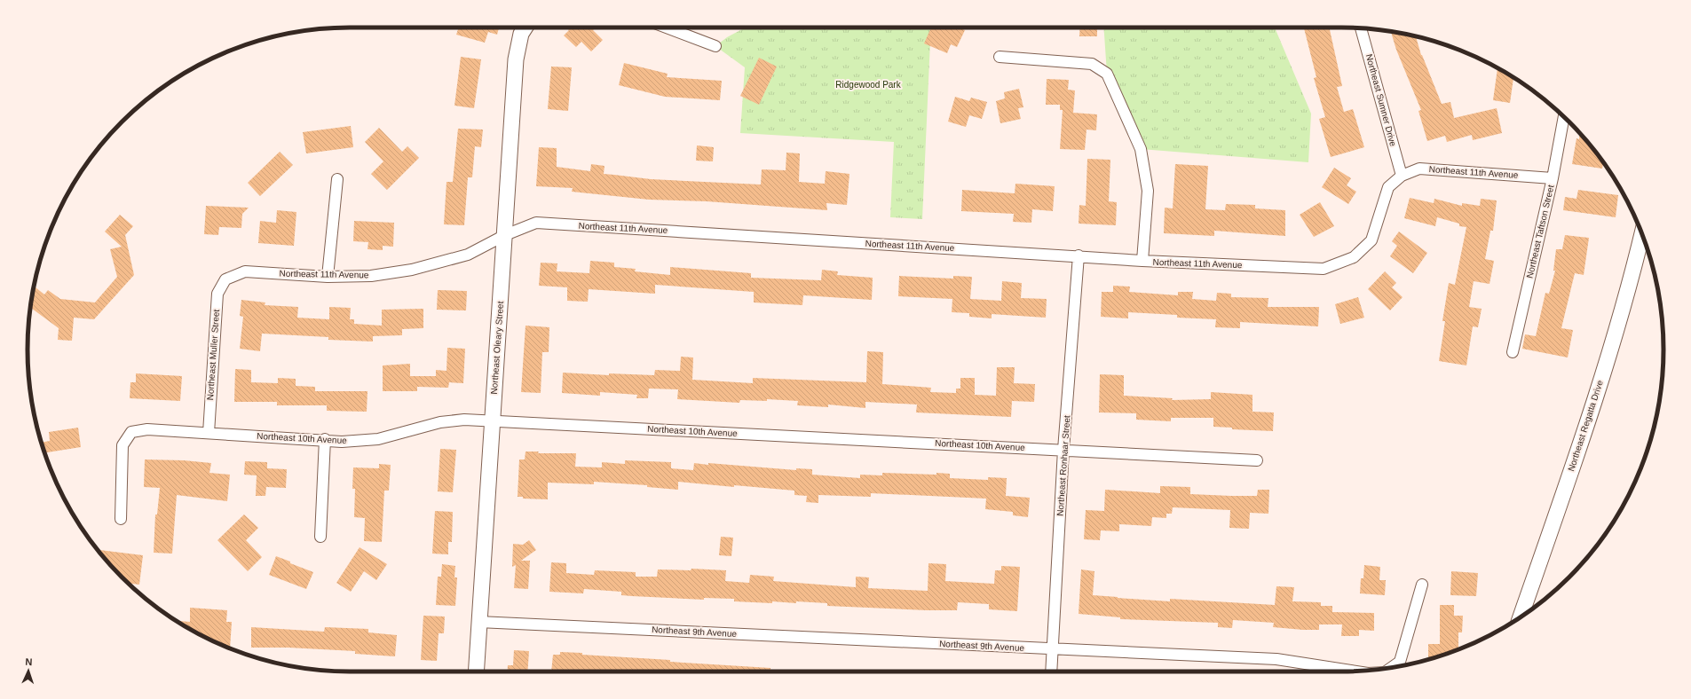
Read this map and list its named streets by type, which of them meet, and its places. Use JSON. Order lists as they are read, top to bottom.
{
  "streets": {
    "street": [
      "Northeast Sumner Drive",
      "Northeast 11th Avenue",
      "Northeast Taftson Street",
      "Northeast Oleary Street",
      "Northeast Muller Street",
      "Northeast Regatta Drive",
      "Northeast 10th Avenue",
      "Northeast Ronhaar Street",
      "Northeast 9th Avenue"
    ]
  },
  "crossings": [
    ["Northeast Sumner Drive", "Northeast 11th Avenue"],
    ["Northeast 11th Avenue", "Northeast Taftson Street"],
    ["Northeast 11th Avenue", "Northeast Oleary Street"],
    ["Northeast 11th Avenue", "Northeast Muller Street"],
    ["Northeast 11th Avenue", "Northeast Ronhaar Street"],
    ["Northeast Oleary Street", "Northeast 10th Avenue"],
    ["Northeast Oleary Street", "Northeast 9th Avenue"],
    ["Northeast Muller Street", "Northeast 10th Avenue"],
    ["Northeast 10th Avenue", "Northeast Ronhaar Street"],
    ["Northeast Ronhaar Street", "Northeast 9th Avenue"]
  ],
  "parks": ["Ridgewood Park"],
  "north": "top"
}
